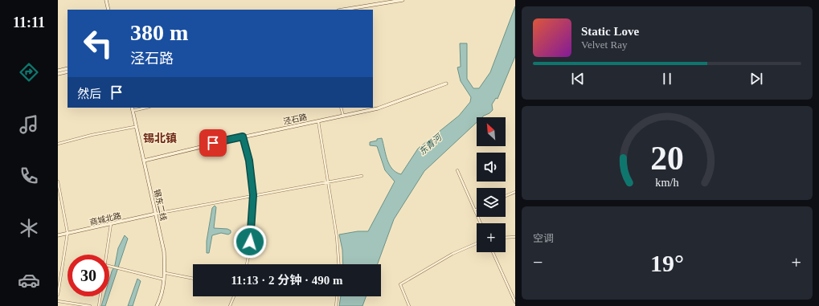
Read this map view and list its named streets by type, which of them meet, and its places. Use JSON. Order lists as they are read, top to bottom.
{
  "streets": {
    "street": ["泾石路", "锡东二线", "商城北路"]
  },
  "crossings": [
    ["泾石路", "锡东二线"],
    ["锡东二线", "商城北路"]
  ],
  "districts": ["锡北镇"],
  "water": ["东青河"],
  "north": "top left",
  "page": {
    "tabs": "11:11",
    "turn": ["380 m", "泾石路"],
    "song": ["Static Love", "Velvet Ray"],
    "then": "然后",
    "map_buttons": "+",
    "tile": "空调",
    "heat": ["−", "19°", "+"],
    "limit": "30",
    "trip": "11:13 · 2 分钟 · 490 m",
    "gauge": ["20", "km/h"]
  }
}
